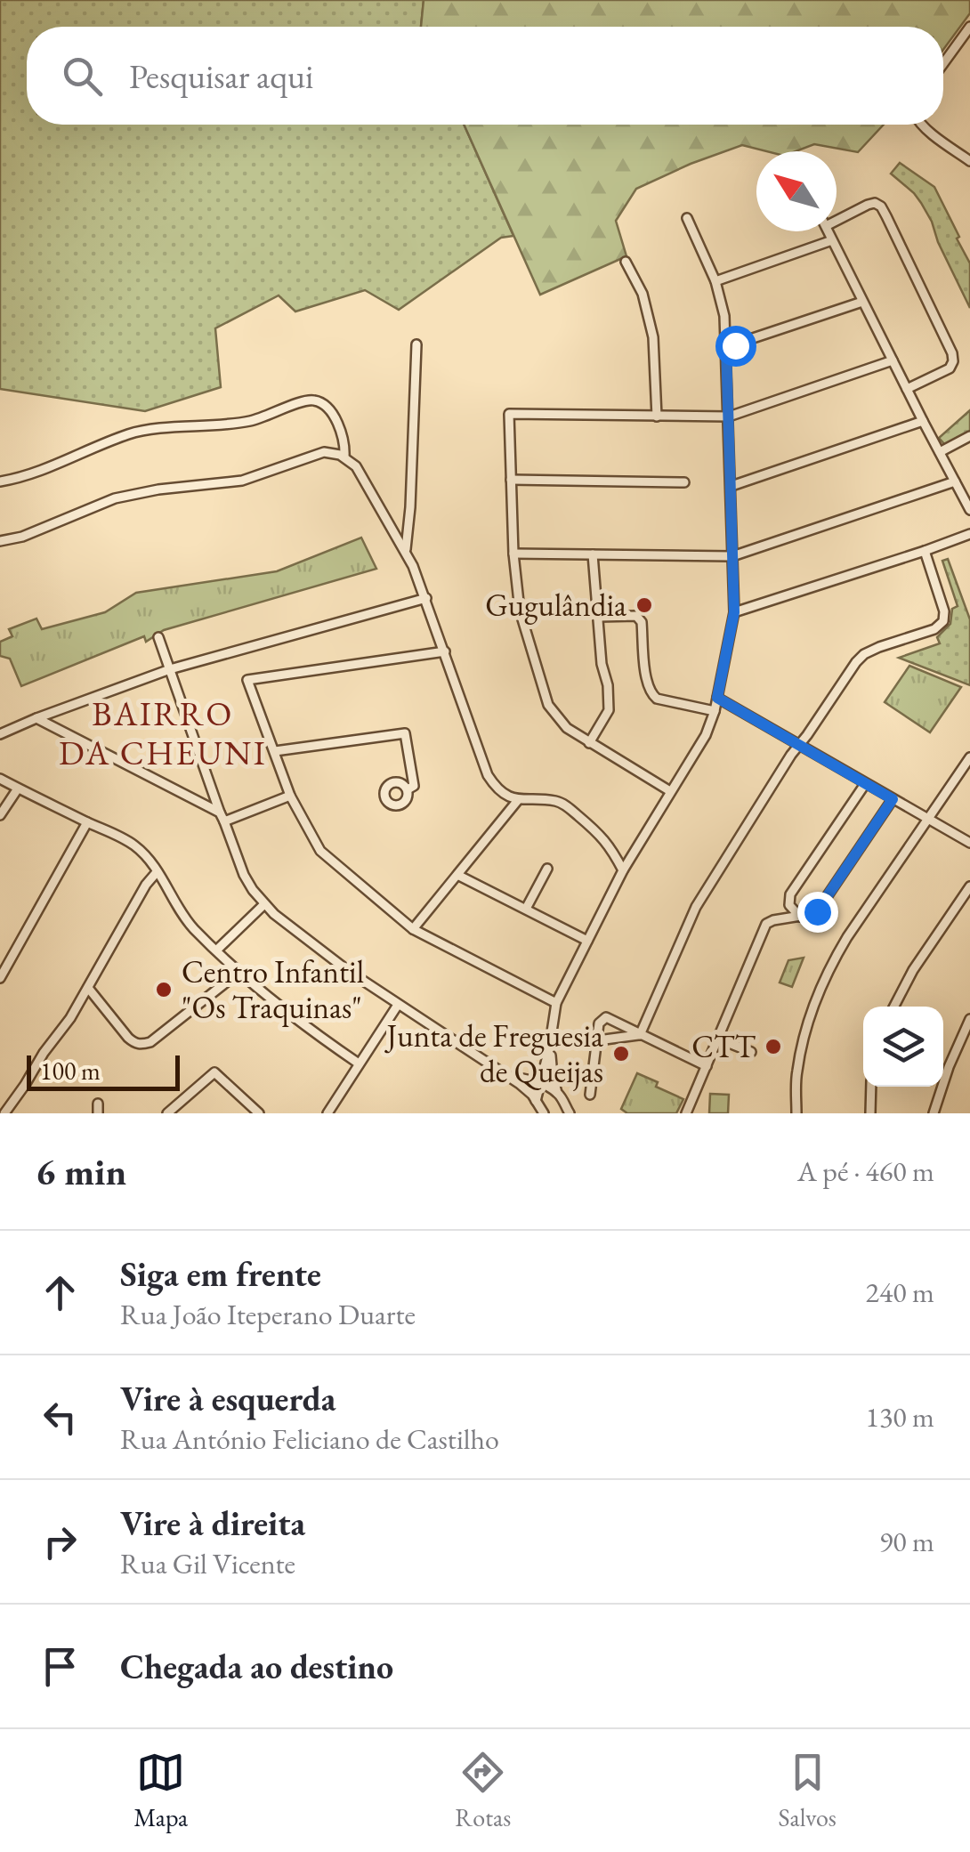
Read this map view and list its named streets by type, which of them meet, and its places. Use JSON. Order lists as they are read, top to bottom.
{
  "districts": ["BAIRRO DA CHEUNI"],
  "places": [
    "Gugulândia",
    "Centro Infantil \"Os Traquinas\"",
    "CTT",
    "Junta de Freguesia de Queijas"
  ],
  "scale_bar": "100 m",
  "north": "top left",
  "page": {
    "search": "Pesquisar aqui",
    "scale": "100 m",
    "heading": ["6 min", "A pé · 460 m"],
    "list": [
      ["Siga em frente", "Rua João Iteperano Duarte", "240 m"],
      ["Vire à esquerda", "Rua António Feliciano de Castilho", "130 m"],
      ["Vire à direita", "Rua Gil Vicente", "90 m"],
      "Chegada ao destino"
    ],
    "nav": ["Mapa", "Rotas", "Salvos"]
  }
}
